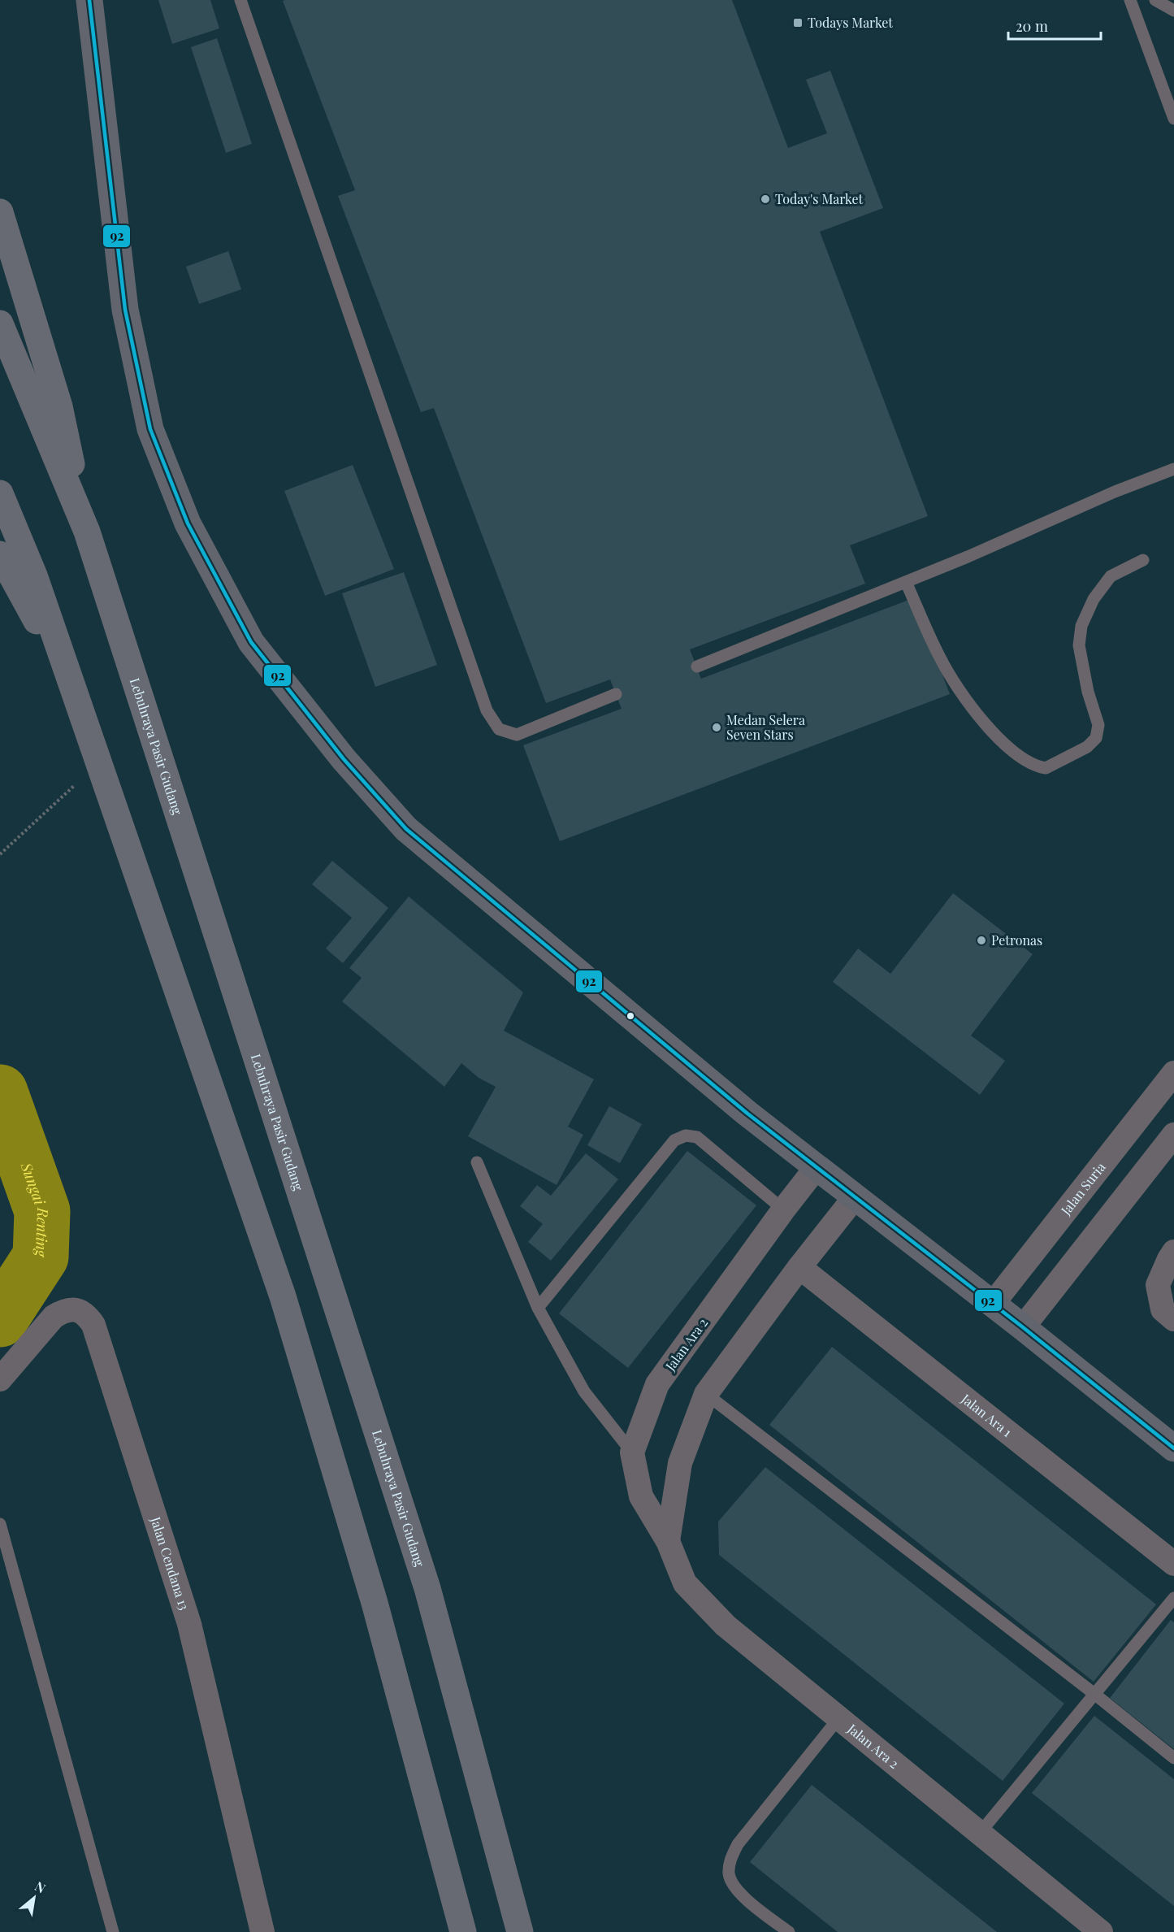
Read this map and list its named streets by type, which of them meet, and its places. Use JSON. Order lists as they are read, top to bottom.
{
  "streets": {
    "highway": ["Lebuhraya Pasir Gudang"],
    "street": [
      "Jalan Suria",
      "Jalan Ara 2",
      "Jalan Ara 1",
      "Jalan Cendana 13"
    ]
  },
  "water": ["Sungai Renting"],
  "places": {
    "transit": ["Todays Market"],
    "other": ["Today's Market", "Medan Selera Seven Stars", "Petronas"]
  },
  "lines": ["transit line 92"],
  "scale_bar": "20 m",
  "north": "top right"
}
